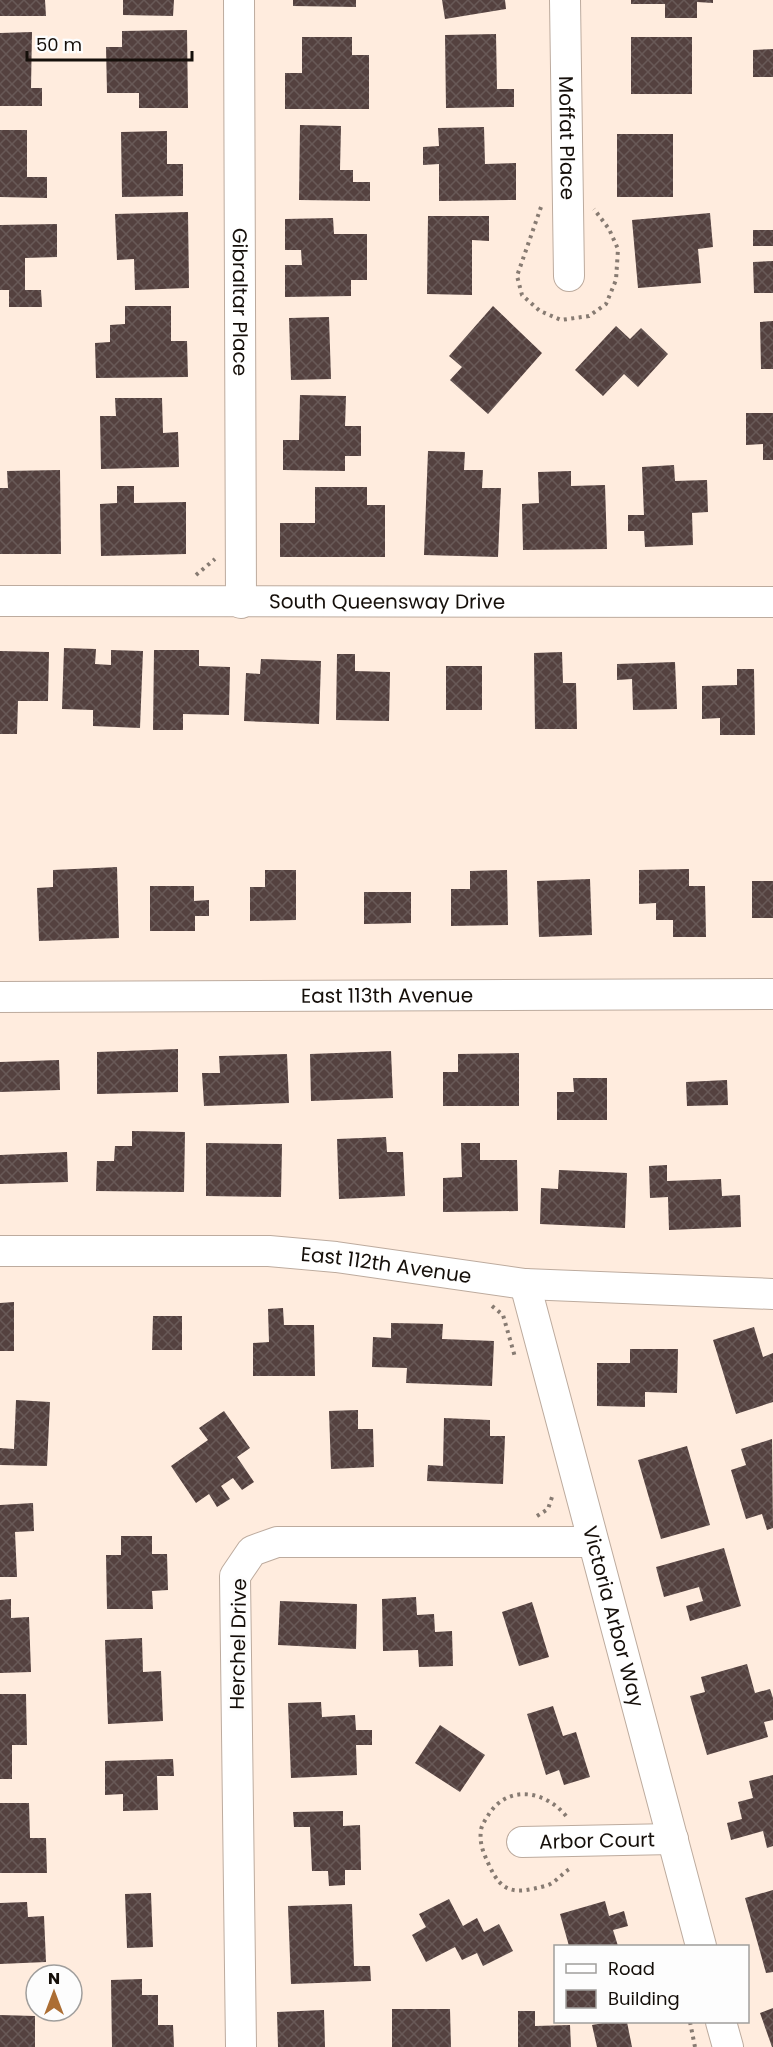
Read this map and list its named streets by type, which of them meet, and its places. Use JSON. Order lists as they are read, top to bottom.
{
  "streets": {
    "street": [
      "Moffat Place",
      "Gibraltar Place",
      "South Queensway Drive",
      "East 113th Avenue",
      "East 112th Avenue",
      "Victoria Arbor Way",
      "Herchel Drive",
      "Arbor Court"
    ]
  },
  "crossings": [
    ["Gibraltar Place", "South Queensway Drive"],
    ["East 112th Avenue", "Victoria Arbor Way"],
    ["Victoria Arbor Way", "Herchel Drive"],
    ["Victoria Arbor Way", "Arbor Court"]
  ],
  "legend": ["Road", "Building"],
  "scale_bar": "50 m",
  "north": "top"
}
